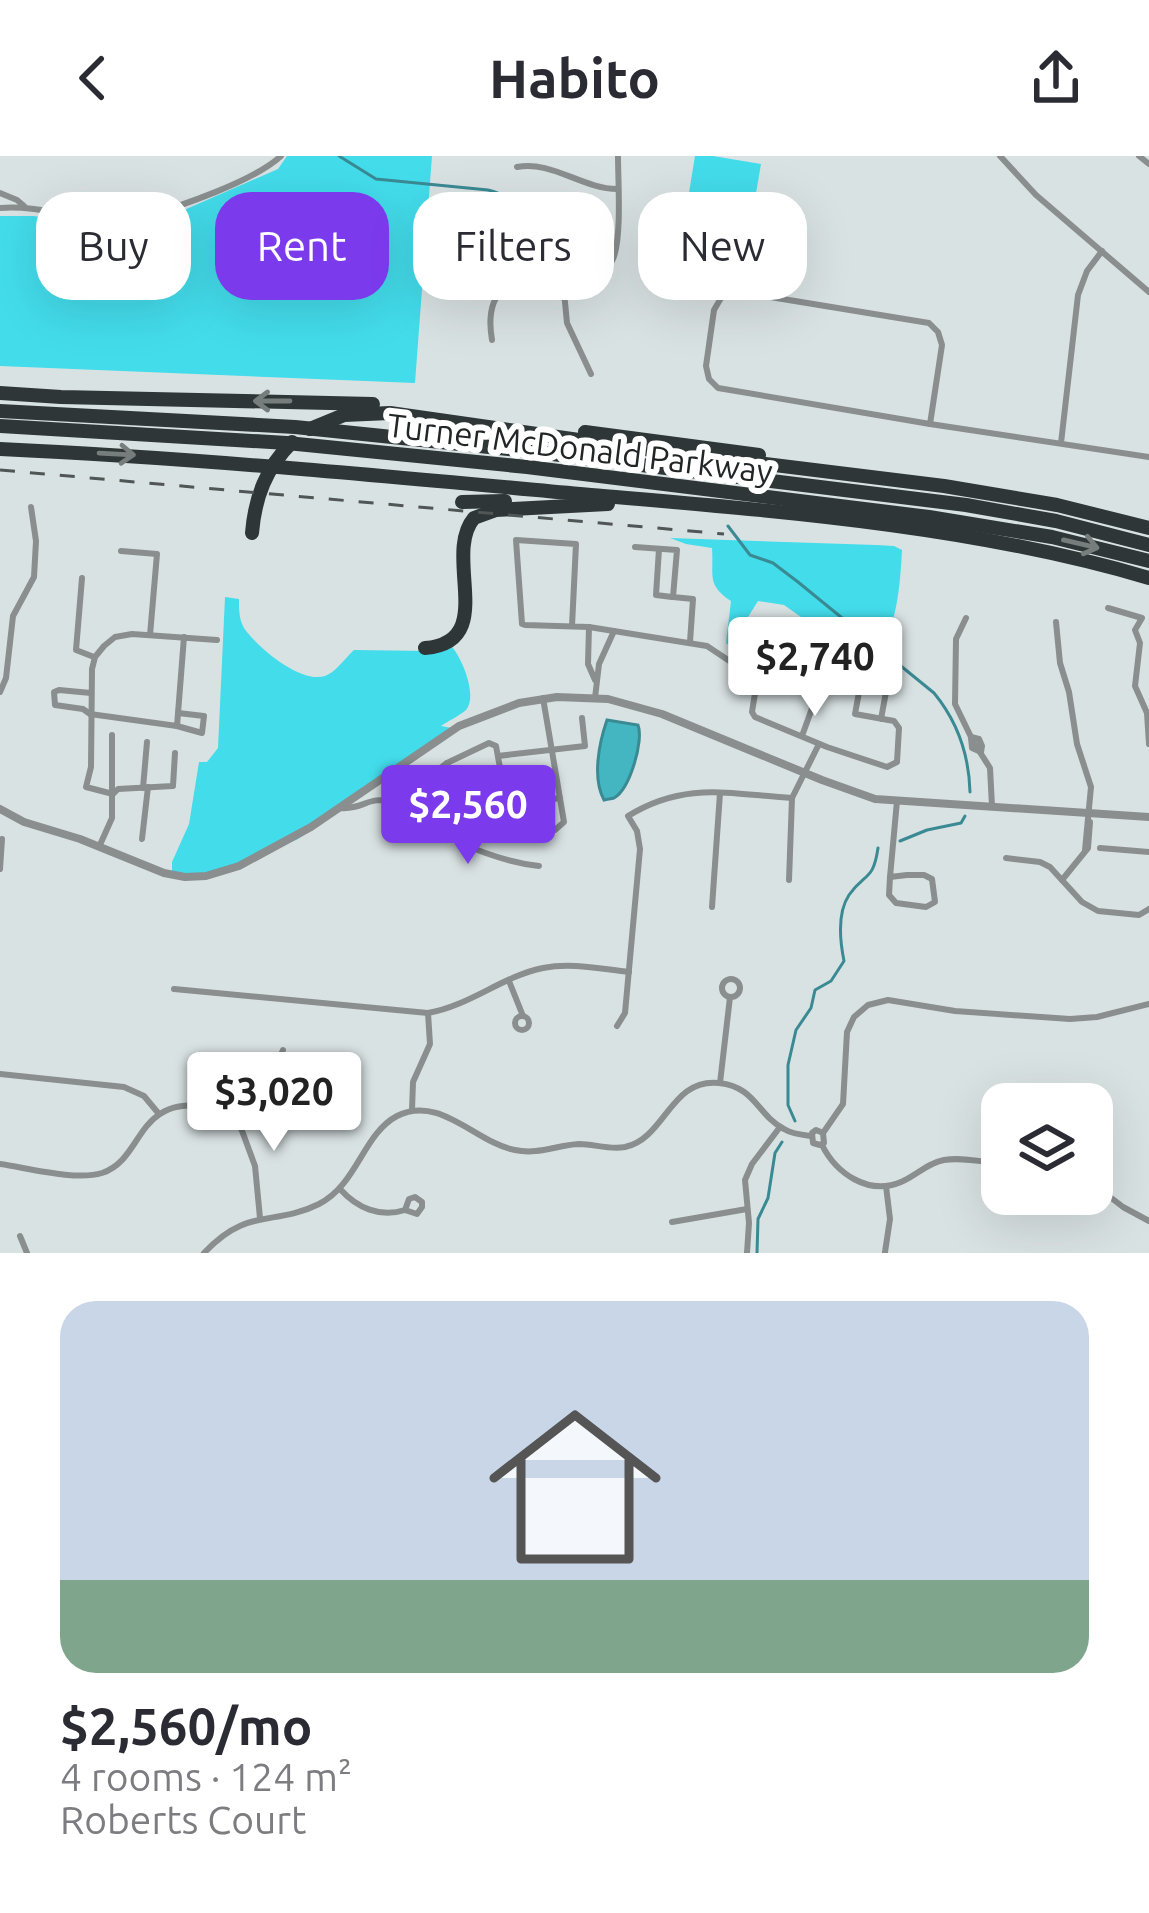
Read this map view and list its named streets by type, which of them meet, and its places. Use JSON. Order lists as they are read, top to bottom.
{
  "streets": {
    "highway": ["Turner McDonald Parkway"]
  },
  "page": {
    "header": "Habito",
    "chip": [
      "Buy",
      "Rent",
      "Filters",
      "New"
    ],
    "price": ["$2,740", "$2,560", "$3,020"],
    "list": [
      {
        "name": "$2,560/mo",
        "note": "4 rooms · 124 m² · Roberts Court"
      }
    ]
  }
}
